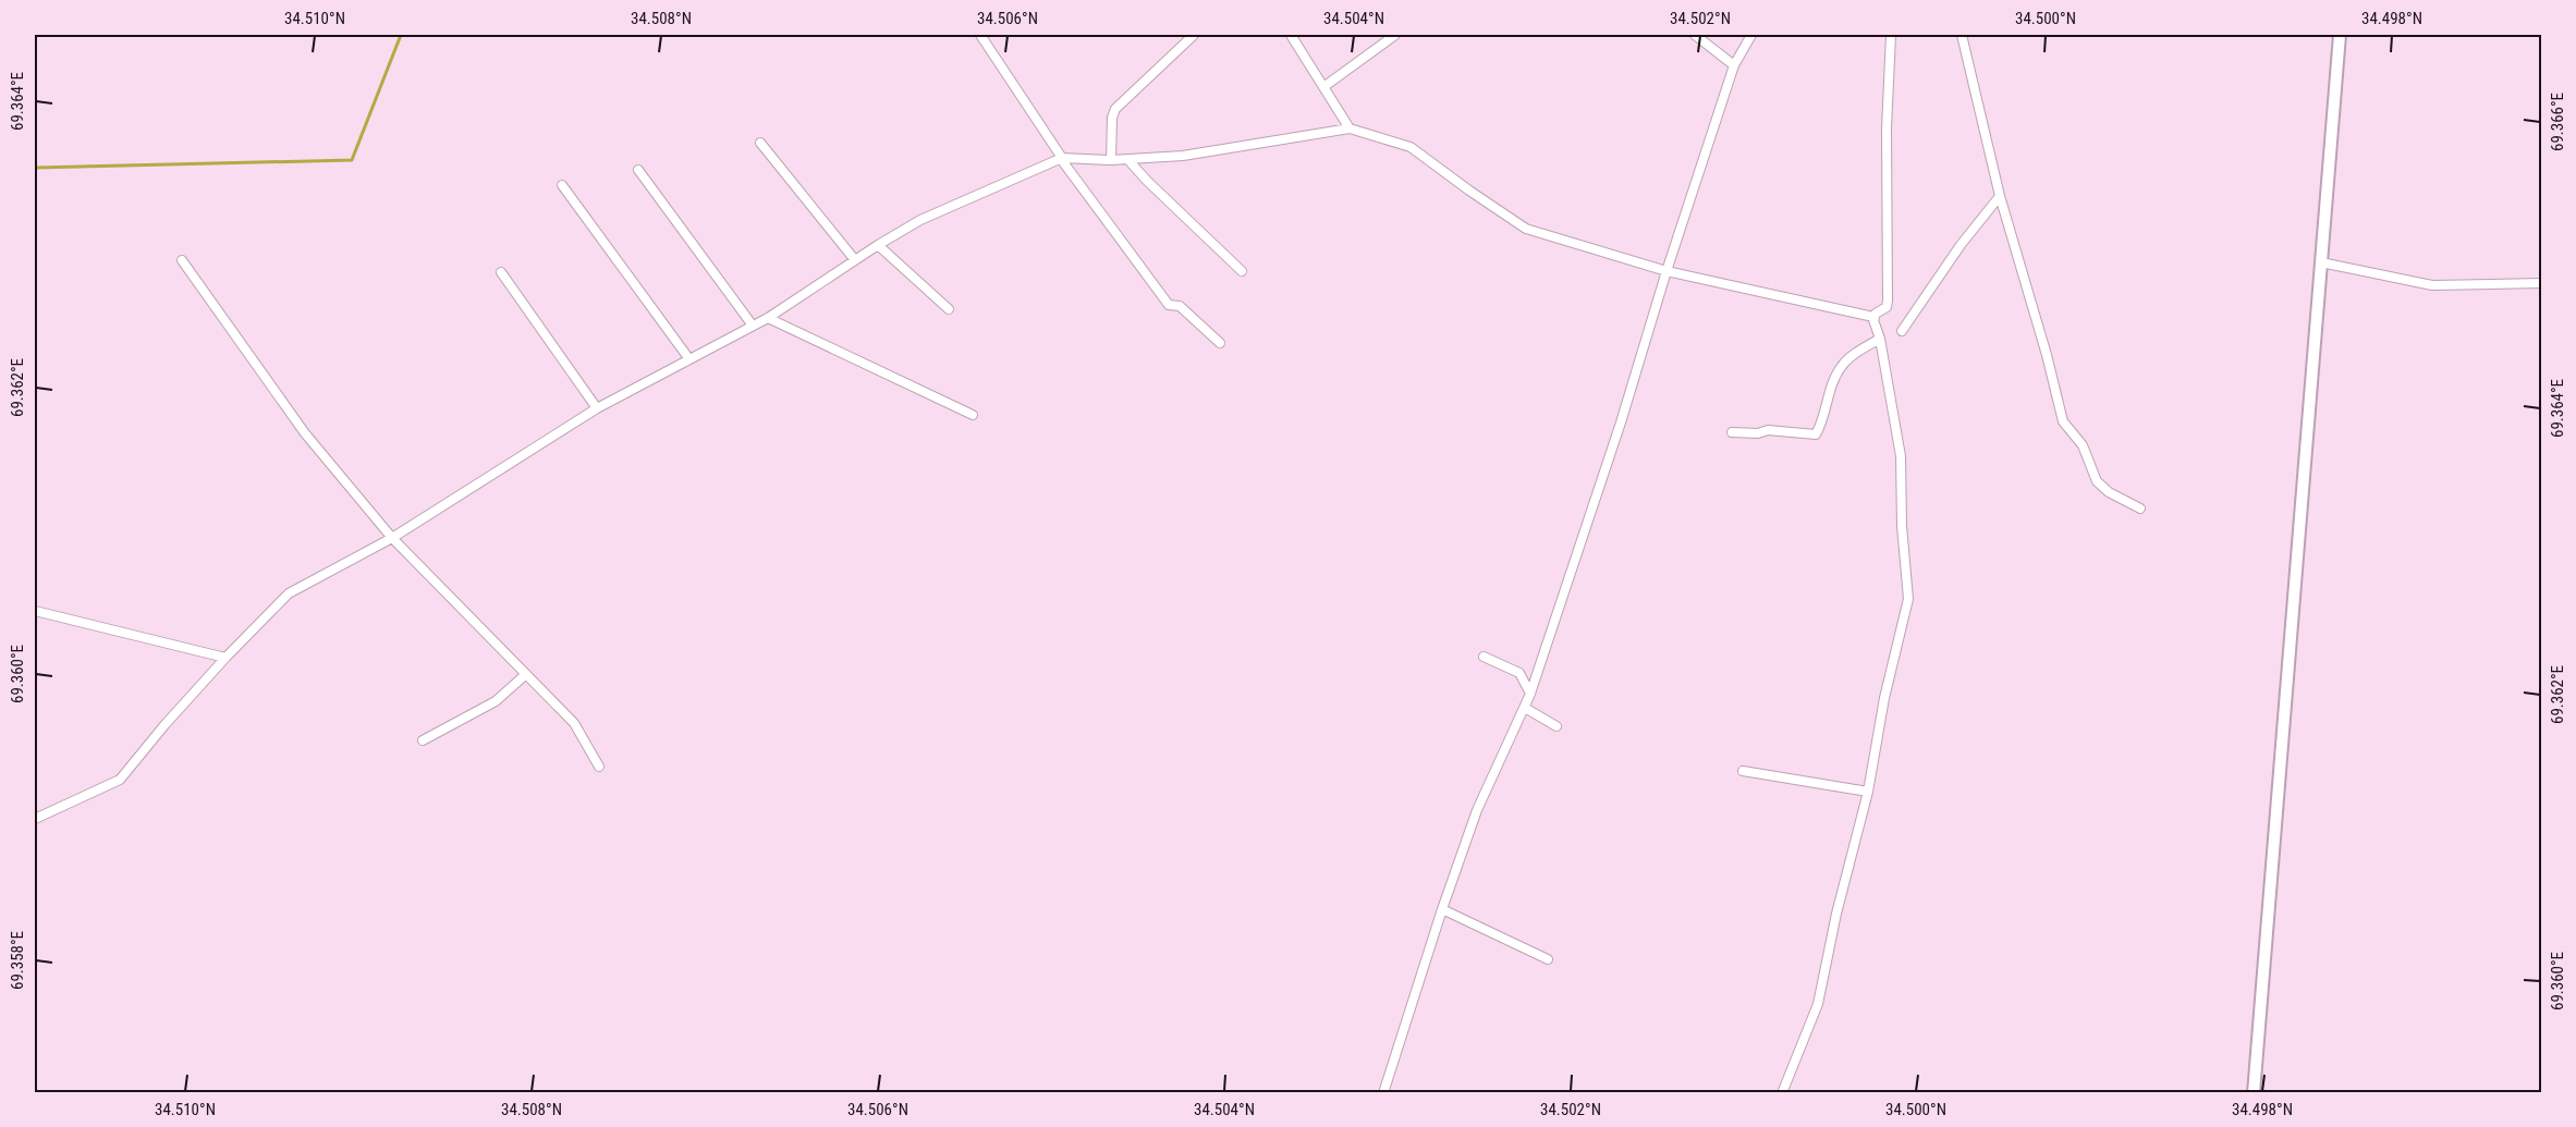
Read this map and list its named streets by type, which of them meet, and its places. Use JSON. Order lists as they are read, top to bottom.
{
  "coordinates": [
    "34.510°N",
    "34.508°N",
    "34.506°N",
    "34.504°N",
    "34.502°N",
    "34.500°N",
    "34.498°N",
    "69.364°E",
    "69.366°E",
    "69.362°E",
    "69.360°E",
    "69.358°E"
  ]
}
